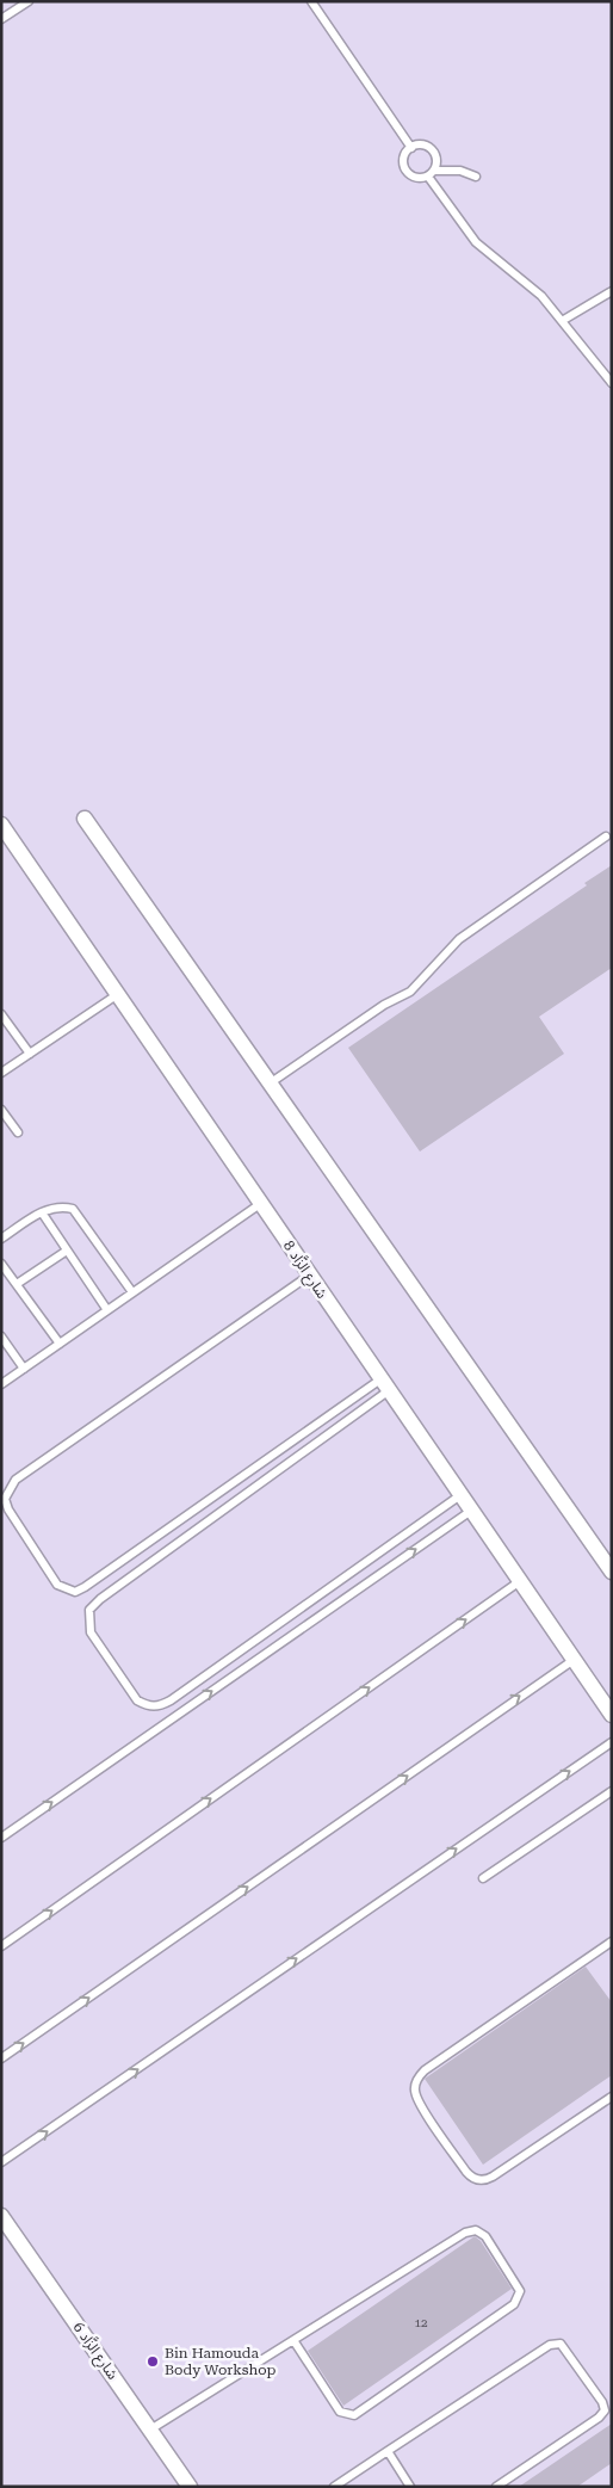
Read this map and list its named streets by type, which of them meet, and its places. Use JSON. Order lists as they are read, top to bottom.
{
  "streets": {
    "street": ["شارع الزَّاد 8", "شارع الزَّاد 6"]
  },
  "places": ["Bin Hamouda Body Workshop"],
  "house_numbers": ["12"]
}
